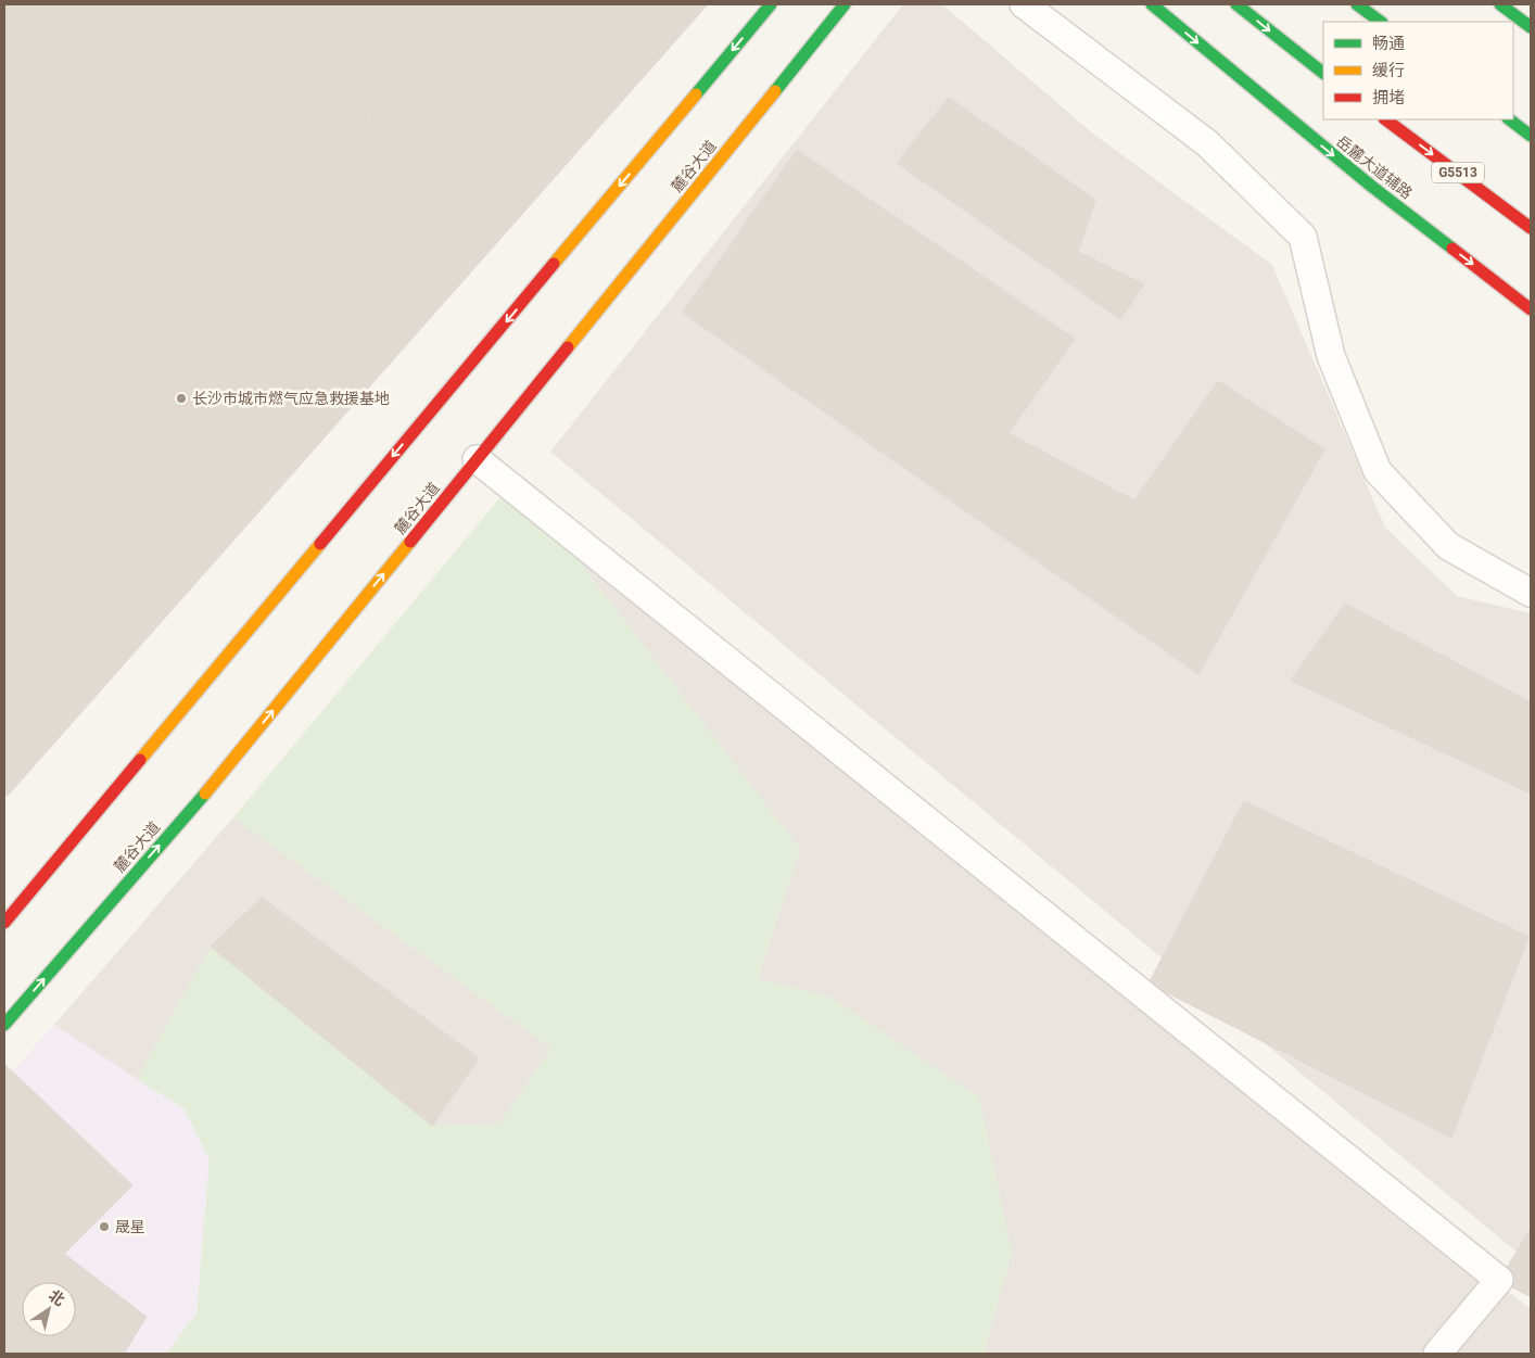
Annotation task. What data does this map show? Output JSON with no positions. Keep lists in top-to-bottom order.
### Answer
{
  "streets": {
    "main road": ["麓谷大道", "岳麓大道辅路", "G5513"]
  },
  "places": ["长沙市城市燃气应急救援基地", "晟星"],
  "legend": ["畅通", "缓行", "拥堵"],
  "north": "top right"
}
